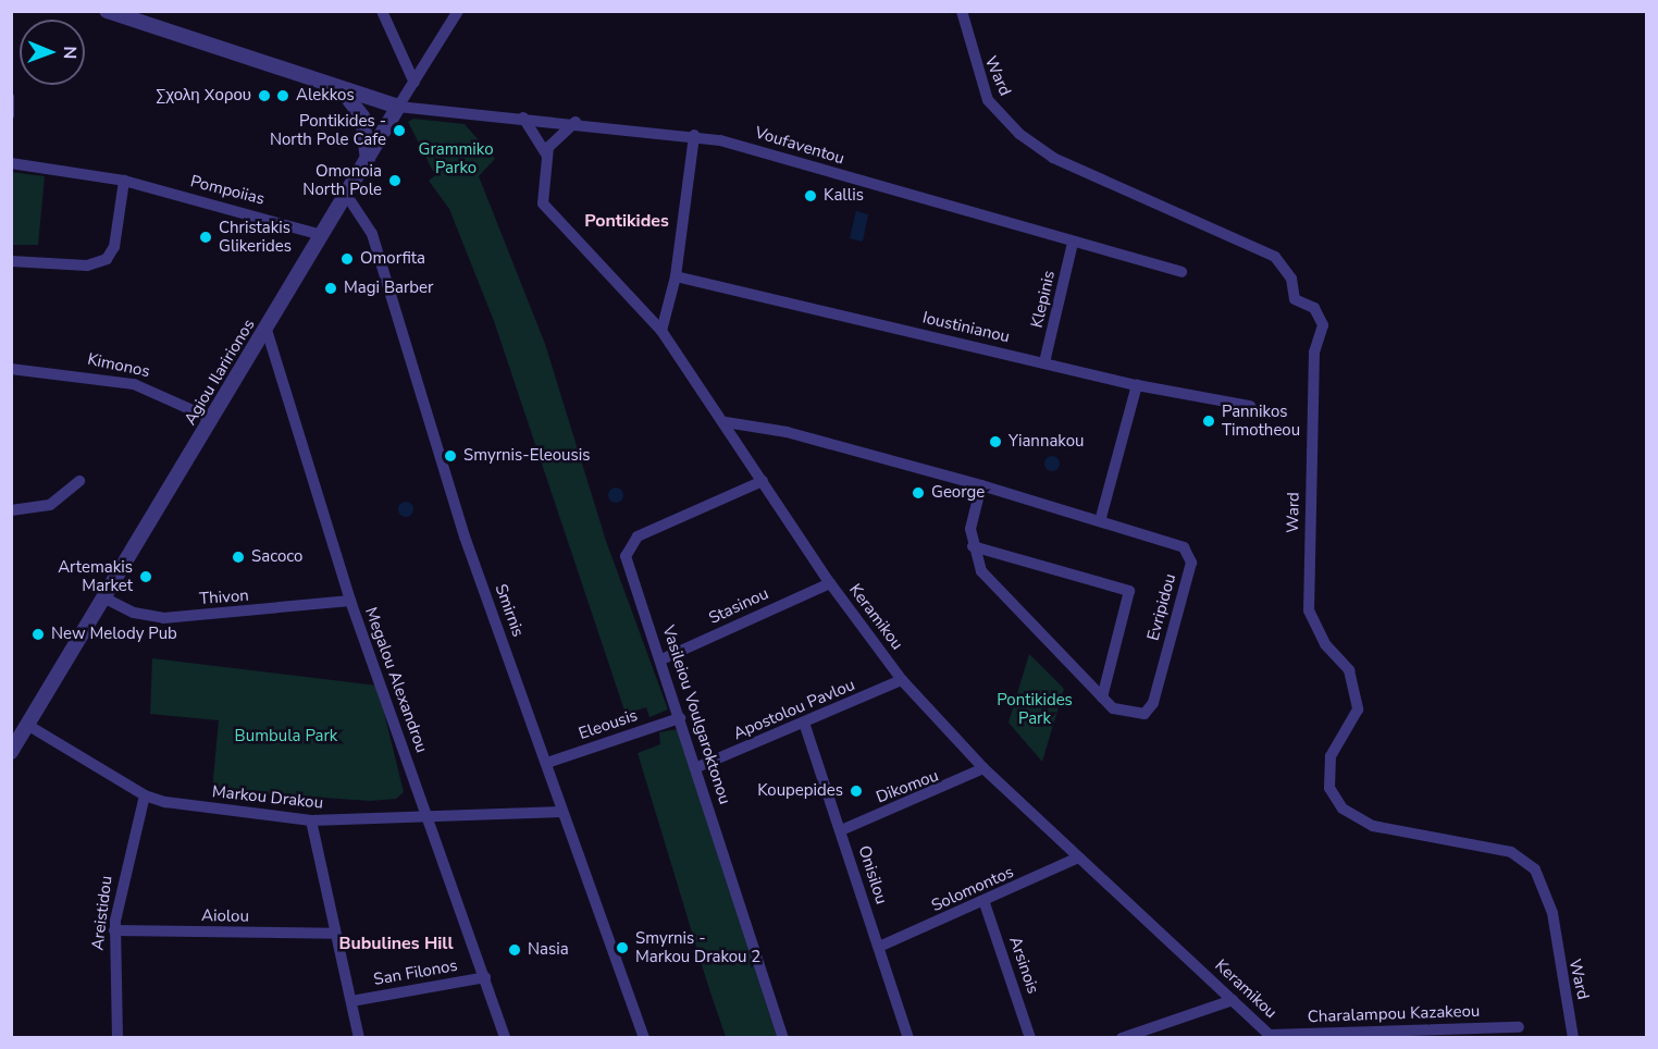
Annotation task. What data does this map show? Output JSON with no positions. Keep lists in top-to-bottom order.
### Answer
{
  "streets": {
    "street": [
      "Ward",
      "Voufaventou",
      "Pompoiias",
      "Klepinis",
      "Ioustinianou",
      "Kimonos",
      "Agiou Ilaririonos",
      "Thivon",
      "Stasinou",
      "Evripidou",
      "Smirnis",
      "Keramikou",
      "Megalou Alexandrou",
      "Apostolou Pavlou",
      "Vasileiou Voulgaroktonou",
      "Eleousis",
      "Dikomou",
      "Markou Drakou",
      "Onisilou",
      "Solomontos",
      "Areistidou",
      "Aiolou",
      "Arsinois",
      "San Filonos",
      "Charalampou Kazakeou"
    ]
  },
  "crossings": [
    ["Voufaventou", "Klepinis"],
    ["Voufaventou", "Agiou Ilaririonos"],
    ["Pompoiias", "Agiou Ilaririonos"],
    ["Klepinis", "Ioustinianou"],
    ["Kimonos", "Agiou Ilaririonos"],
    ["Agiou Ilaririonos", "Thivon"],
    ["Agiou Ilaririonos", "Smirnis"],
    ["Agiou Ilaririonos", "Megalou Alexandrou"],
    ["Agiou Ilaririonos", "Markou Drakou"],
    ["Thivon", "Megalou Alexandrou"],
    ["Stasinou", "Keramikou"],
    ["Stasinou", "Vasileiou Voulgaroktonou"],
    ["Evripidou", "Keramikou"],
    ["Smirnis", "Eleousis"],
    ["Smirnis", "Markou Drakou"],
    ["Keramikou", "Apostolou Pavlou"],
    ["Keramikou", "Vasileiou Voulgaroktonou"],
    ["Keramikou", "Dikomou"],
    ["Keramikou", "Solomontos"],
    ["Keramikou", "Charalampou Kazakeou"],
    ["Megalou Alexandrou", "Markou Drakou"],
    ["Megalou Alexandrou", "San Filonos"],
    ["Apostolou Pavlou", "Vasileiou Voulgaroktonou"],
    ["Apostolou Pavlou", "Onisilou"],
    ["Vasileiou Voulgaroktonou", "Eleousis"],
    ["Dikomou", "Onisilou"],
    ["Markou Drakou", "Areistidou"],
    ["Onisilou", "Solomontos"],
    ["Solomontos", "Arsinois"],
    ["Areistidou", "Aiolou"]
  ],
  "districts": ["Pontikides", "Bubulines Hill"],
  "parks": ["Grammiko Parko", "Pontikides Park", "Bumbula Park"],
  "places": [
    "Σχολη Χορου",
    "Alekkos",
    "Pontikides - North Pole Cafe",
    "Omonoia North Pole",
    "Kallis",
    "Christakis Glikerides",
    "Omorfita",
    "Magi Barber",
    "Pannikos Timotheou",
    "Yiannakou",
    "Smyrnis-Eleousis",
    "George",
    "Sacoco",
    "Artemakis Market",
    "New Melody Pub",
    "Koupepides",
    "Smyrnis - Markou Drakou 2",
    "Nasia"
  ],
  "north": "right"
}
